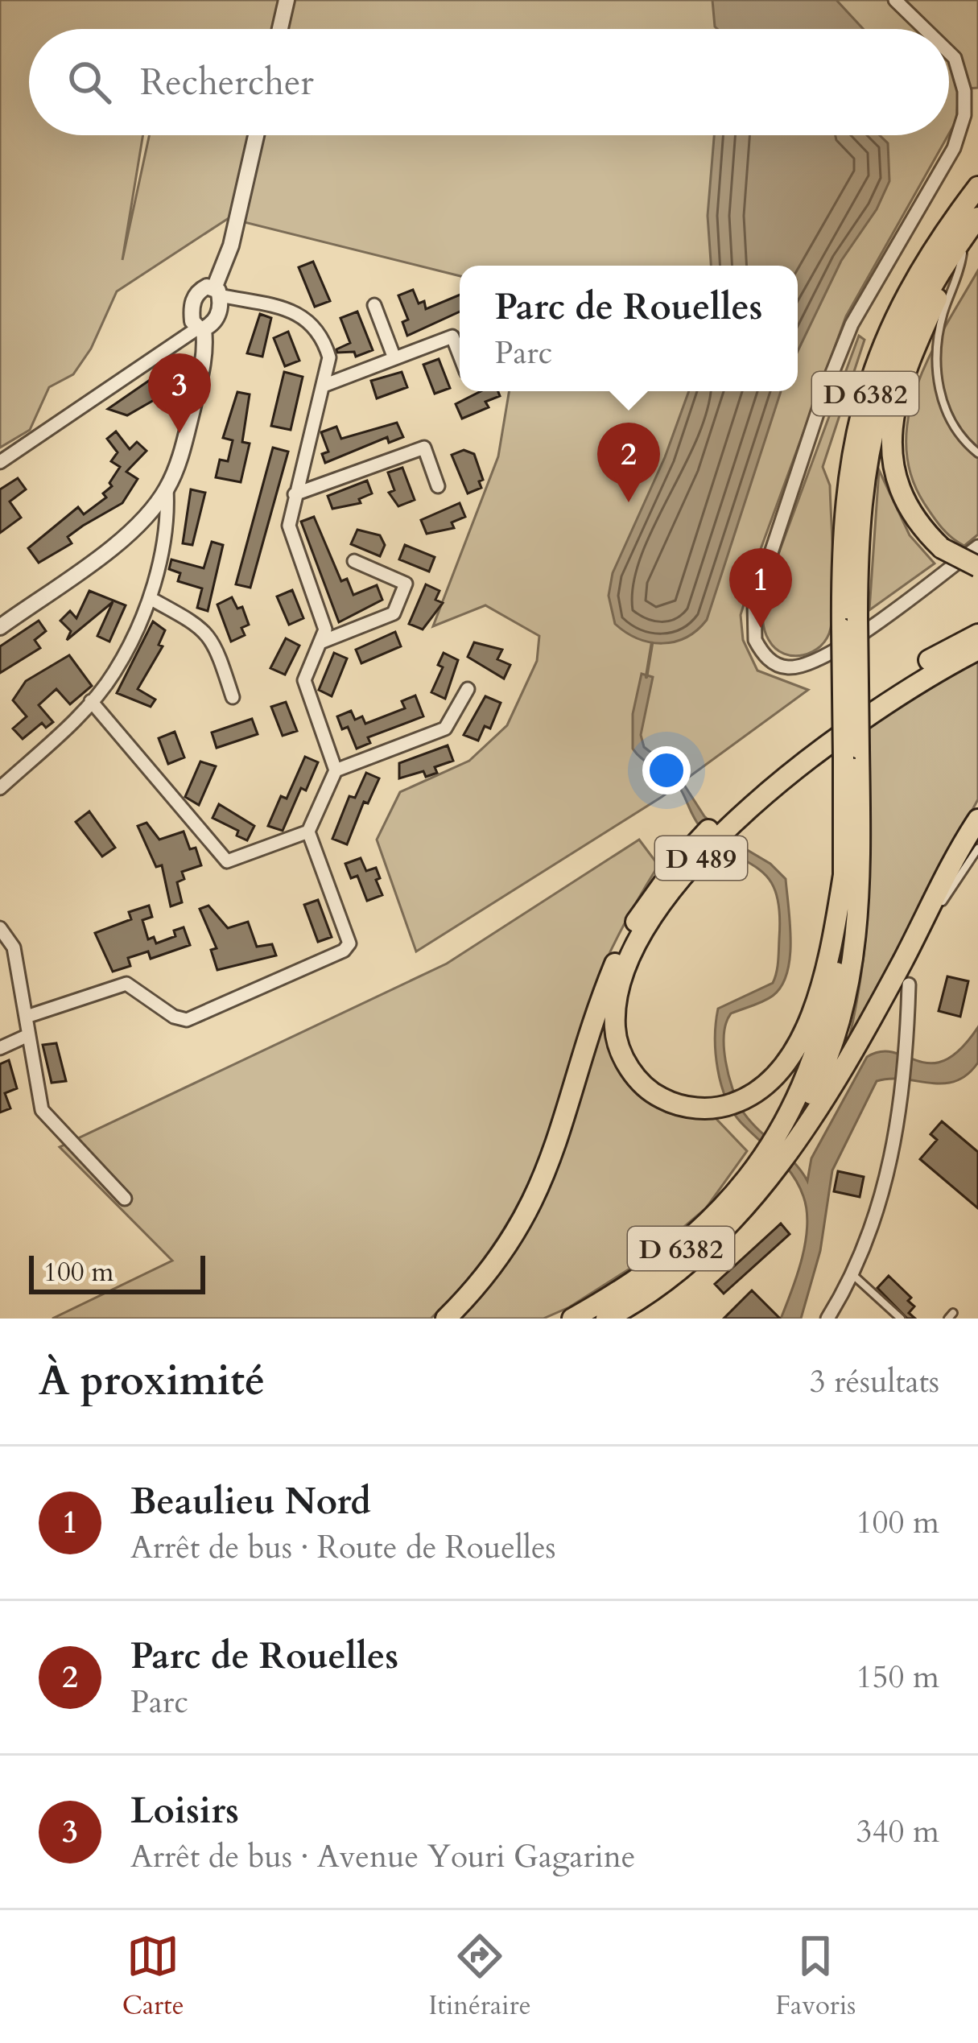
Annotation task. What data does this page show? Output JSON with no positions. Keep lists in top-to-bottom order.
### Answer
{
  "streets": {
    "highway": ["D 6382", "D 489"]
  },
  "crossings": [
    ["D 6382", "D 489"]
  ],
  "scale_bar": "100 m",
  "page": {
    "search": "Rechercher",
    "popup": ["Parc de Rouelles", "Parc"],
    "pins": ["3", "2", "1"],
    "scale": "100 m",
    "heading": ["À proximité", "3 résultats"],
    "list": [
      {
        "mark": "1",
        "name": "Beaulieu Nord",
        "note": "Arrêt de bus · Route de Rouelles",
        "value": "100 m"
      },
      {
        "mark": "2",
        "name": "Parc de Rouelles",
        "note": "Parc",
        "value": "150 m"
      },
      {
        "mark": "3",
        "name": "Loisirs",
        "note": "Arrêt de bus · Avenue Youri Gagarine",
        "value": "340 m"
      }
    ],
    "nav": ["Carte", "Itinéraire", "Favoris"]
  }
}
